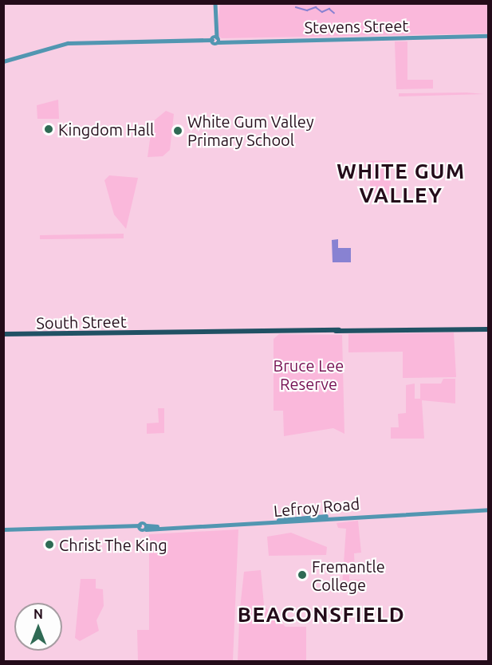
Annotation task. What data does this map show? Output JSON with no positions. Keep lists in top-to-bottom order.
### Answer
{
  "streets": {
    "main road": ["South Street"],
    "street": ["Stevens Street", "Lefroy Road"]
  },
  "districts": ["WHITE GUM VALLEY", "BEACONSFIELD"],
  "parks": ["Bruce Lee Reserve"],
  "places": [
    "Kingdom Hall",
    "White Gum Valley Primary School",
    "Christ The King",
    "Fremantle College"
  ],
  "north": "top"
}
